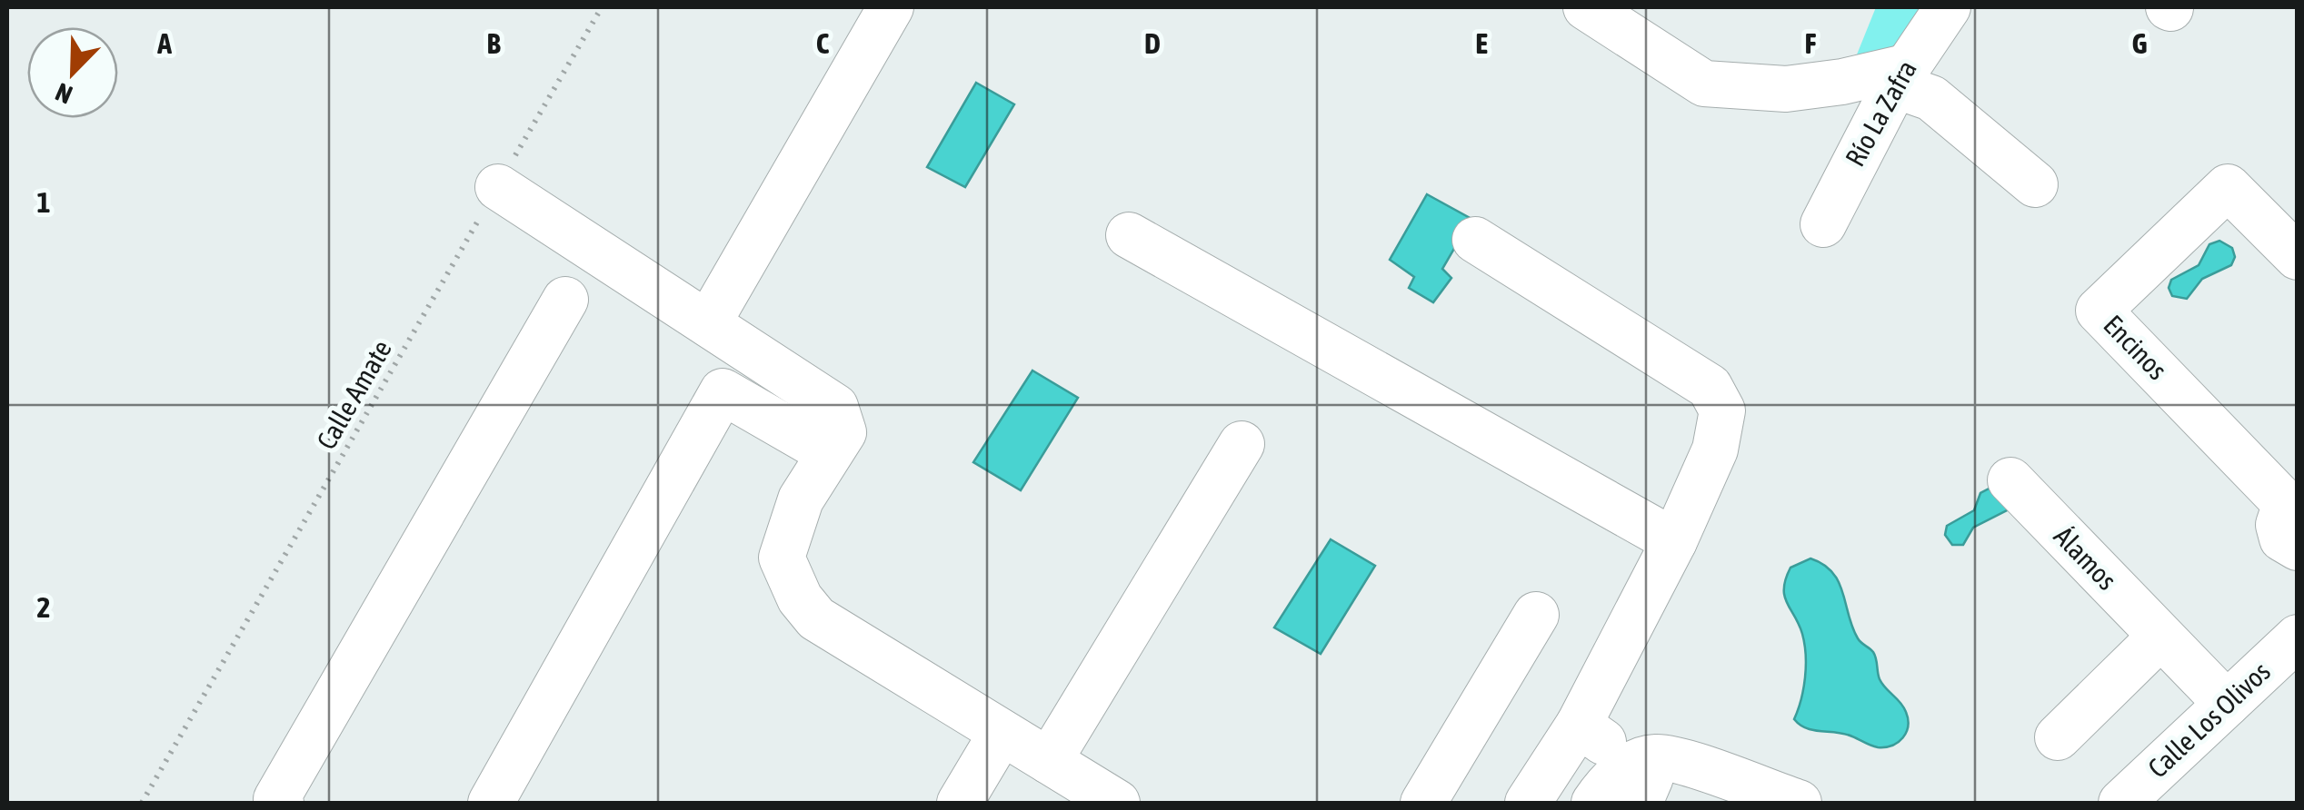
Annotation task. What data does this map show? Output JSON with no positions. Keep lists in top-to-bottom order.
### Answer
{
  "streets": {
    "street": [
      "Río La Zafra",
      "Encinos",
      "Álamos",
      "Calle Los Olivos"
    ],
    "path": ["Calle Amate"]
  },
  "crossings": [
    ["Álamos", "Calle Los Olivos"]
  ],
  "north": "bottom left",
  "grid": {
    "columns": [
      "A",
      "B",
      "C",
      "D",
      "E",
      "F",
      "G"
    ],
    "rows": ["1", "2"]
  }
}
